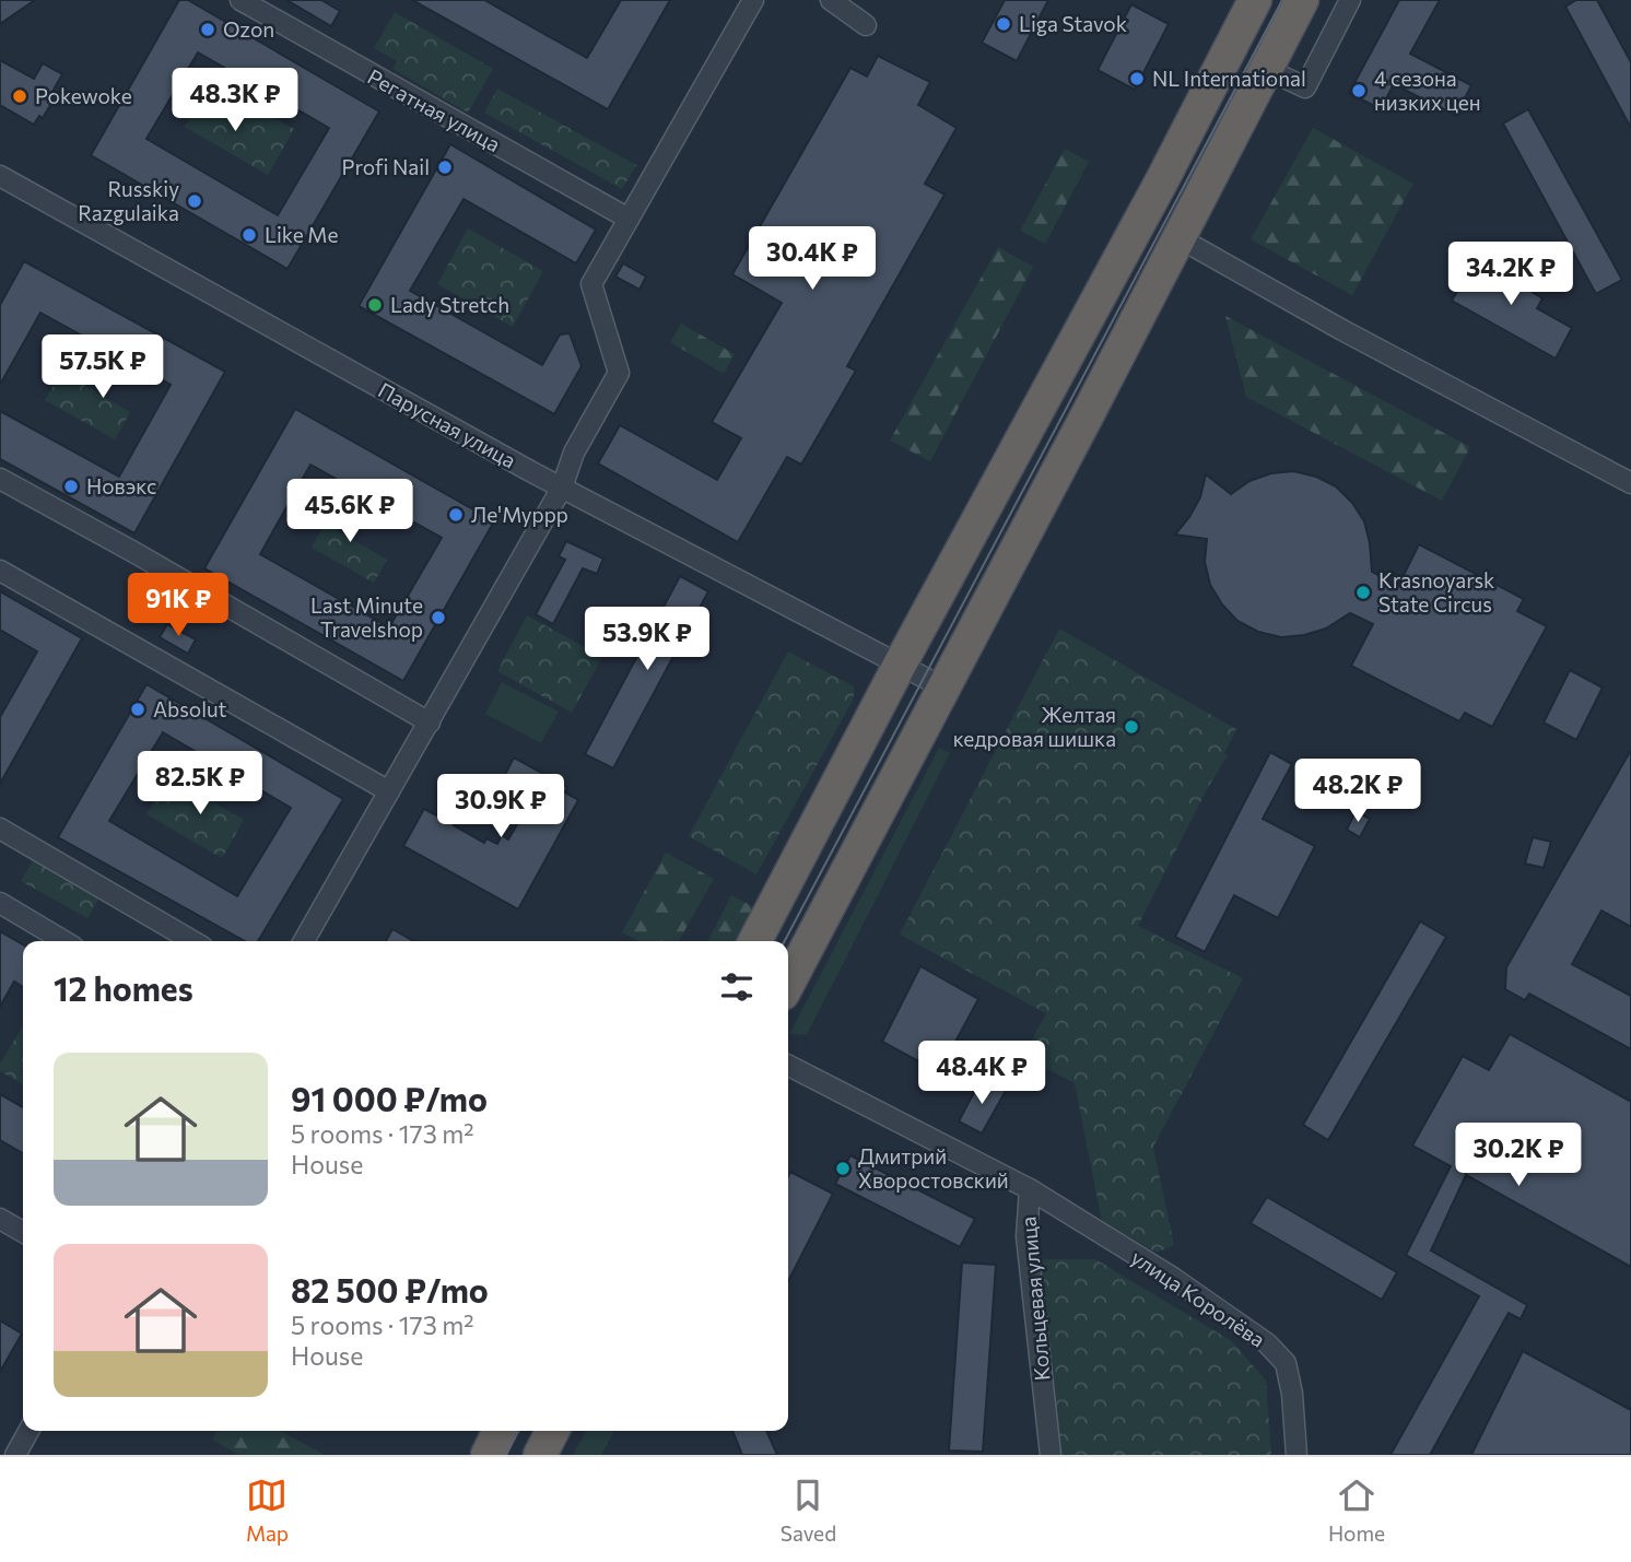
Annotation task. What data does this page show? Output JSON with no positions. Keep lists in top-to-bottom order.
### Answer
{
  "streets": {
    "street": [
      "Регатная улица",
      "Парусная улица",
      "Кольцевая улица",
      "улица Королёва"
    ]
  },
  "crossings": [
    ["Кольцевая улица", "улица Королёва"]
  ],
  "places": [
    "Liga Stavok",
    "Ozon",
    "NL International",
    "4 сезона низких цен",
    "Pokewoke",
    "Profi Nail",
    "Russkiy Razgulaika",
    "Like Me",
    "Lady Stretch",
    "Новэкс",
    "Ле'Муррр",
    "Krasnoyarsk State Circus",
    "Last Minute Travelshop",
    "Absolut",
    "Желтая кедровая шишка",
    "Дмитрий Хворостовский"
  ],
  "page": {
    "price": [
      "48.3K ₽",
      "30.4K ₽",
      "34.2K ₽",
      "57.5K ₽",
      "45.6K ₽",
      "91K ₽",
      "53.9K ₽",
      "82.5K ₽",
      "48.2K ₽",
      "30.9K ₽",
      "48.4K ₽",
      "30.2K ₽"
    ],
    "heading": "12 homes",
    "list": [
      {
        "name": "91 000 ₽/mo",
        "note": "5 rooms · 173 m² · House"
      },
      {
        "name": "82 500 ₽/mo",
        "note": "5 rooms · 173 m² · House"
      }
    ],
    "tabs": ["Map", "Saved", "Home"]
  }
}
